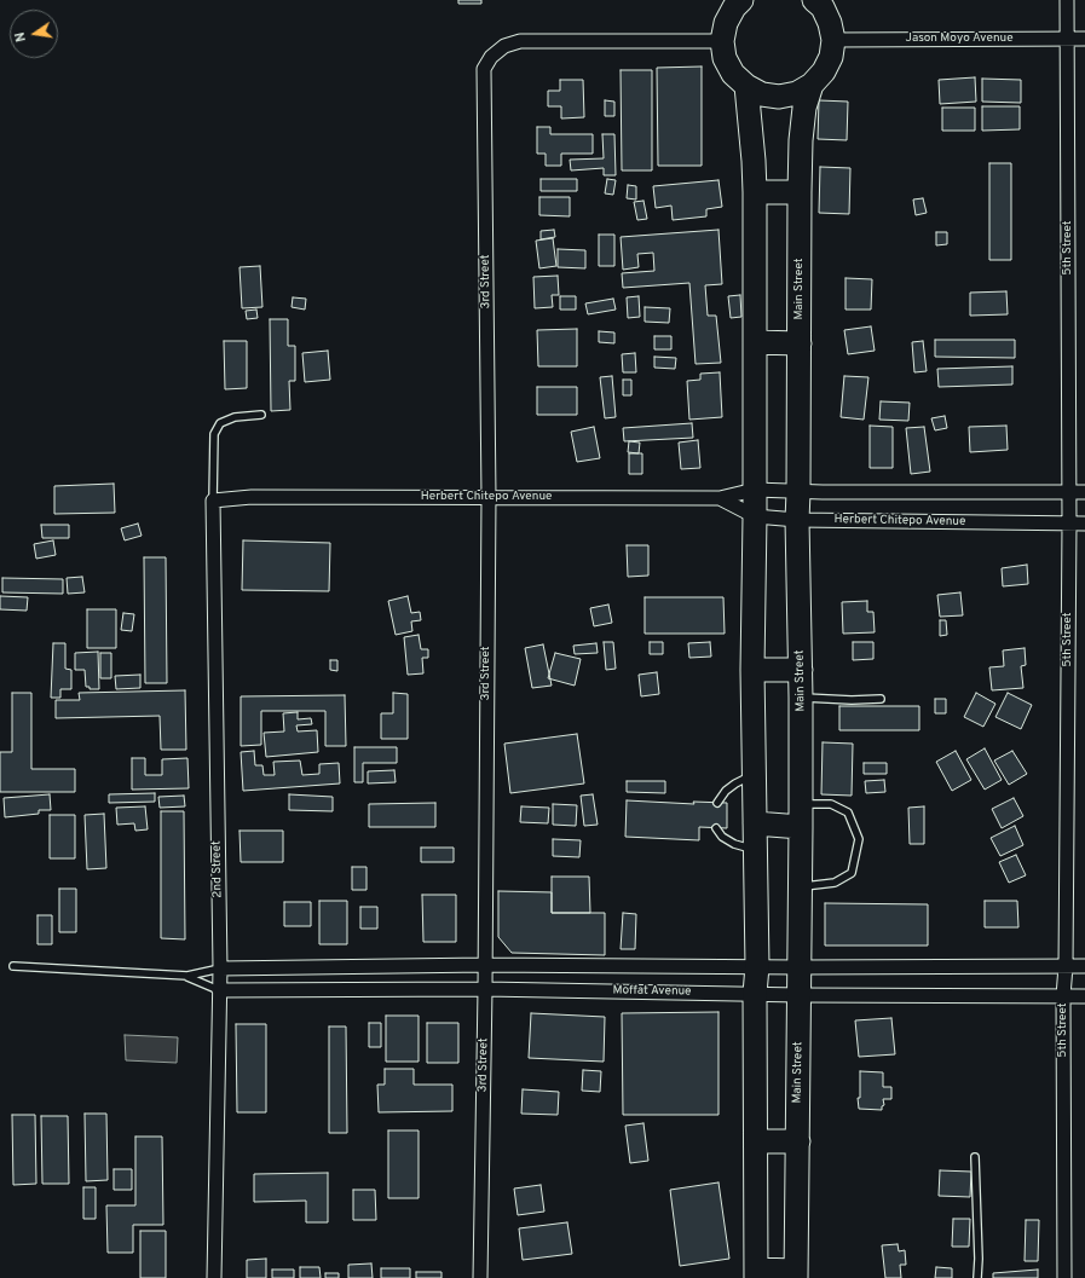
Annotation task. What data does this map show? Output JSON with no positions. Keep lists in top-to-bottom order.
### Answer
{
  "streets": {
    "highway": ["Main Street"],
    "street": [
      "Jason Moyo Avenue",
      "5th Street",
      "3rd Street",
      "Herbert Chitepo Avenue",
      "2nd Street",
      "Moffat Avenue"
    ]
  },
  "crossings": [
    ["Jason Moyo Avenue", "5th Street"],
    ["Jason Moyo Avenue", "Main Street"],
    ["5th Street", "Herbert Chitepo Avenue"],
    ["5th Street", "Moffat Avenue"],
    ["3rd Street", "Herbert Chitepo Avenue"],
    ["3rd Street", "Moffat Avenue"],
    ["Main Street", "Herbert Chitepo Avenue"],
    ["Main Street", "Moffat Avenue"],
    ["Herbert Chitepo Avenue", "2nd Street"],
    ["2nd Street", "Moffat Avenue"]
  ],
  "north": "left"
}
